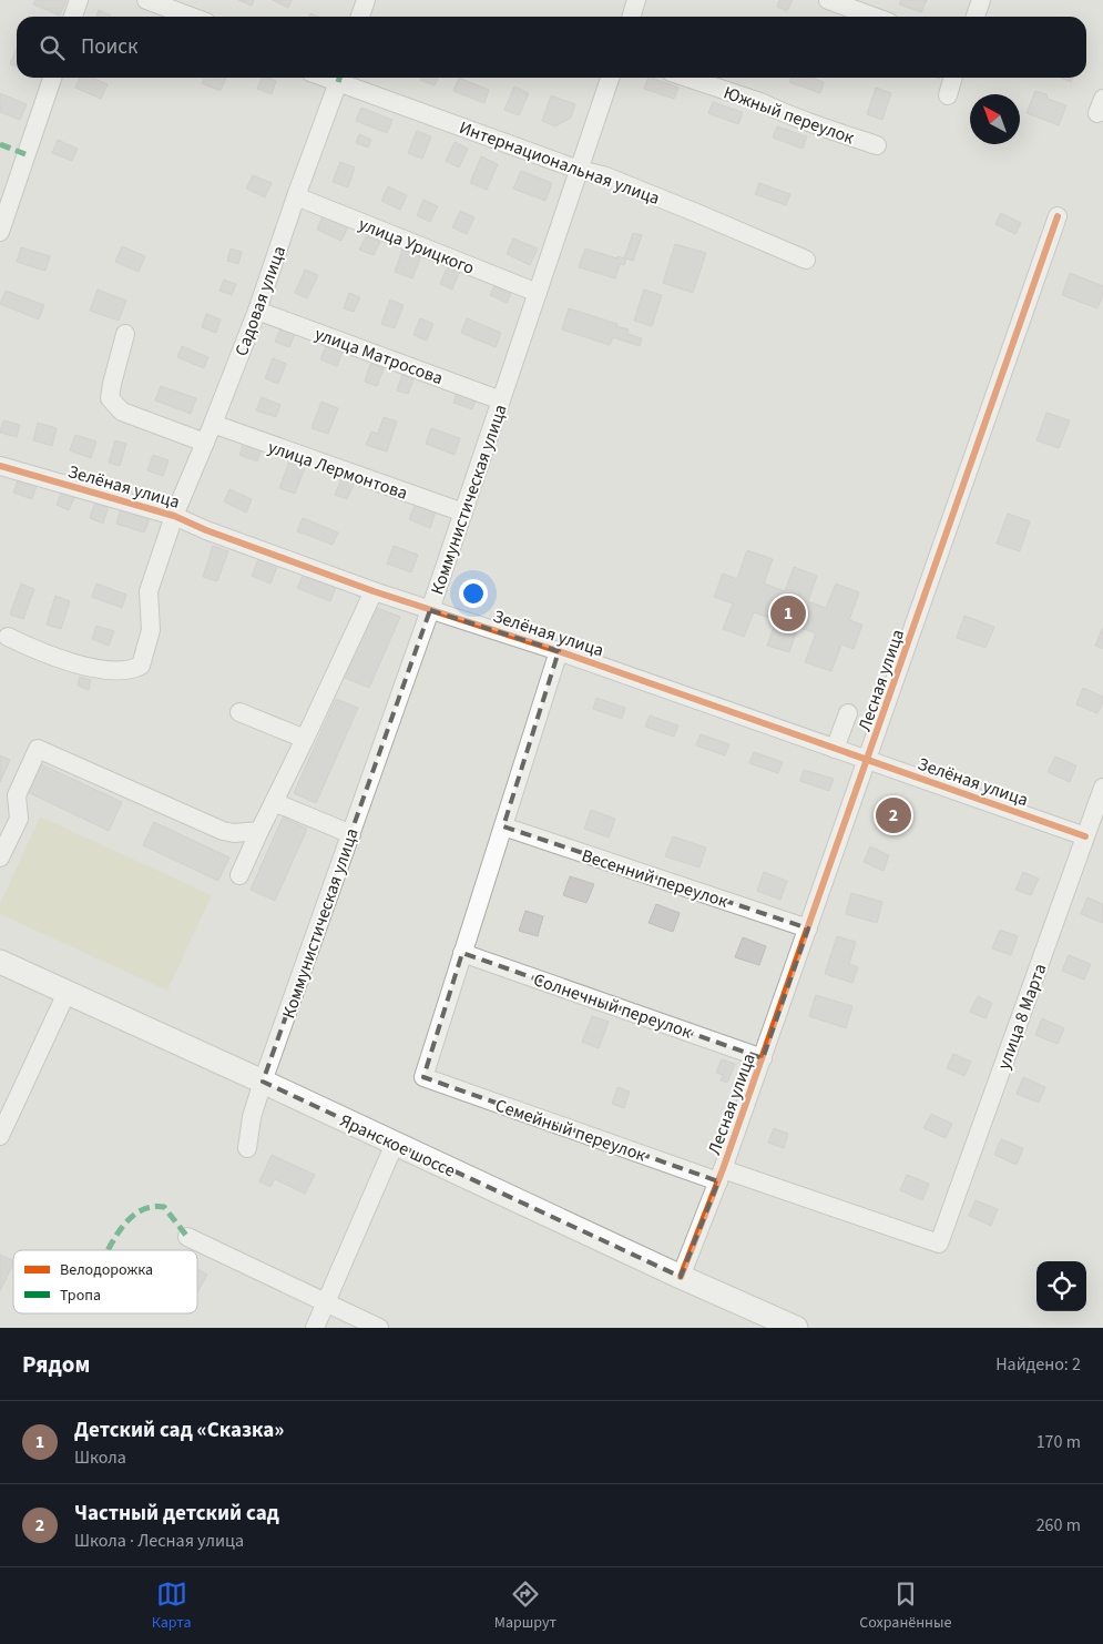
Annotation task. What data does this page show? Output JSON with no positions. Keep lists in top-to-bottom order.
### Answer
{
  "streets": {
    "main road": ["Яранское шоссе"],
    "street": [
      "Южный переулок",
      "Интернациональная улица",
      "улица Урицкого",
      "Садовая улица",
      "улица Матросова",
      "улица Лермонтова",
      "Зелёная улица",
      "Коммунистическая улица",
      "Лесная улица",
      "Весенний переулок",
      "Солнечный переулок",
      "улица 8 Марта",
      "Семейный переулок"
    ]
  },
  "crossings": [
    ["Интернациональная улица", "Садовая улица"],
    ["Интернациональная улица", "Коммунистическая улица"],
    ["улица Урицкого", "Садовая улица"],
    ["улица Урицкого", "Коммунистическая улица"],
    ["Садовая улица", "улица Матросова"],
    ["Садовая улица", "улица Лермонтова"],
    ["Садовая улица", "Зелёная улица"],
    ["улица Матросова", "Коммунистическая улица"],
    ["улица Лермонтова", "Коммунистическая улица"],
    ["Зелёная улица", "Коммунистическая улица"],
    ["Зелёная улица", "Лесная улица"],
    ["Зелёная улица", "улица 8 Марта"],
    ["Коммунистическая улица", "Яранское шоссе"],
    ["Лесная улица", "Весенний переулок"],
    ["Лесная улица", "Солнечный переулок"],
    ["Лесная улица", "Семейный переулок"],
    ["Лесная улица", "Яранское шоссе"],
    ["Солнечный переулок", "Семейный переулок"],
    ["улица 8 Марта", "Семейный переулок"]
  ],
  "legend": ["Велодорожка", "Тропа"],
  "north": "top left",
  "page": {
    "search": "Поиск",
    "pins": ["1", "2"],
    "heading": ["Рядом", "Найдено: 2"],
    "list": [
      {
        "mark": "1",
        "name": "Детский сад «Сказка»",
        "note": "Школа",
        "value": "170 m"
      },
      {
        "mark": "2",
        "name": "Частный детский сад",
        "note": "Школа · Лесная улица",
        "value": "260 m"
      }
    ],
    "nav": ["Карта", "Маршрут", "Сохранённые"]
  }
}
